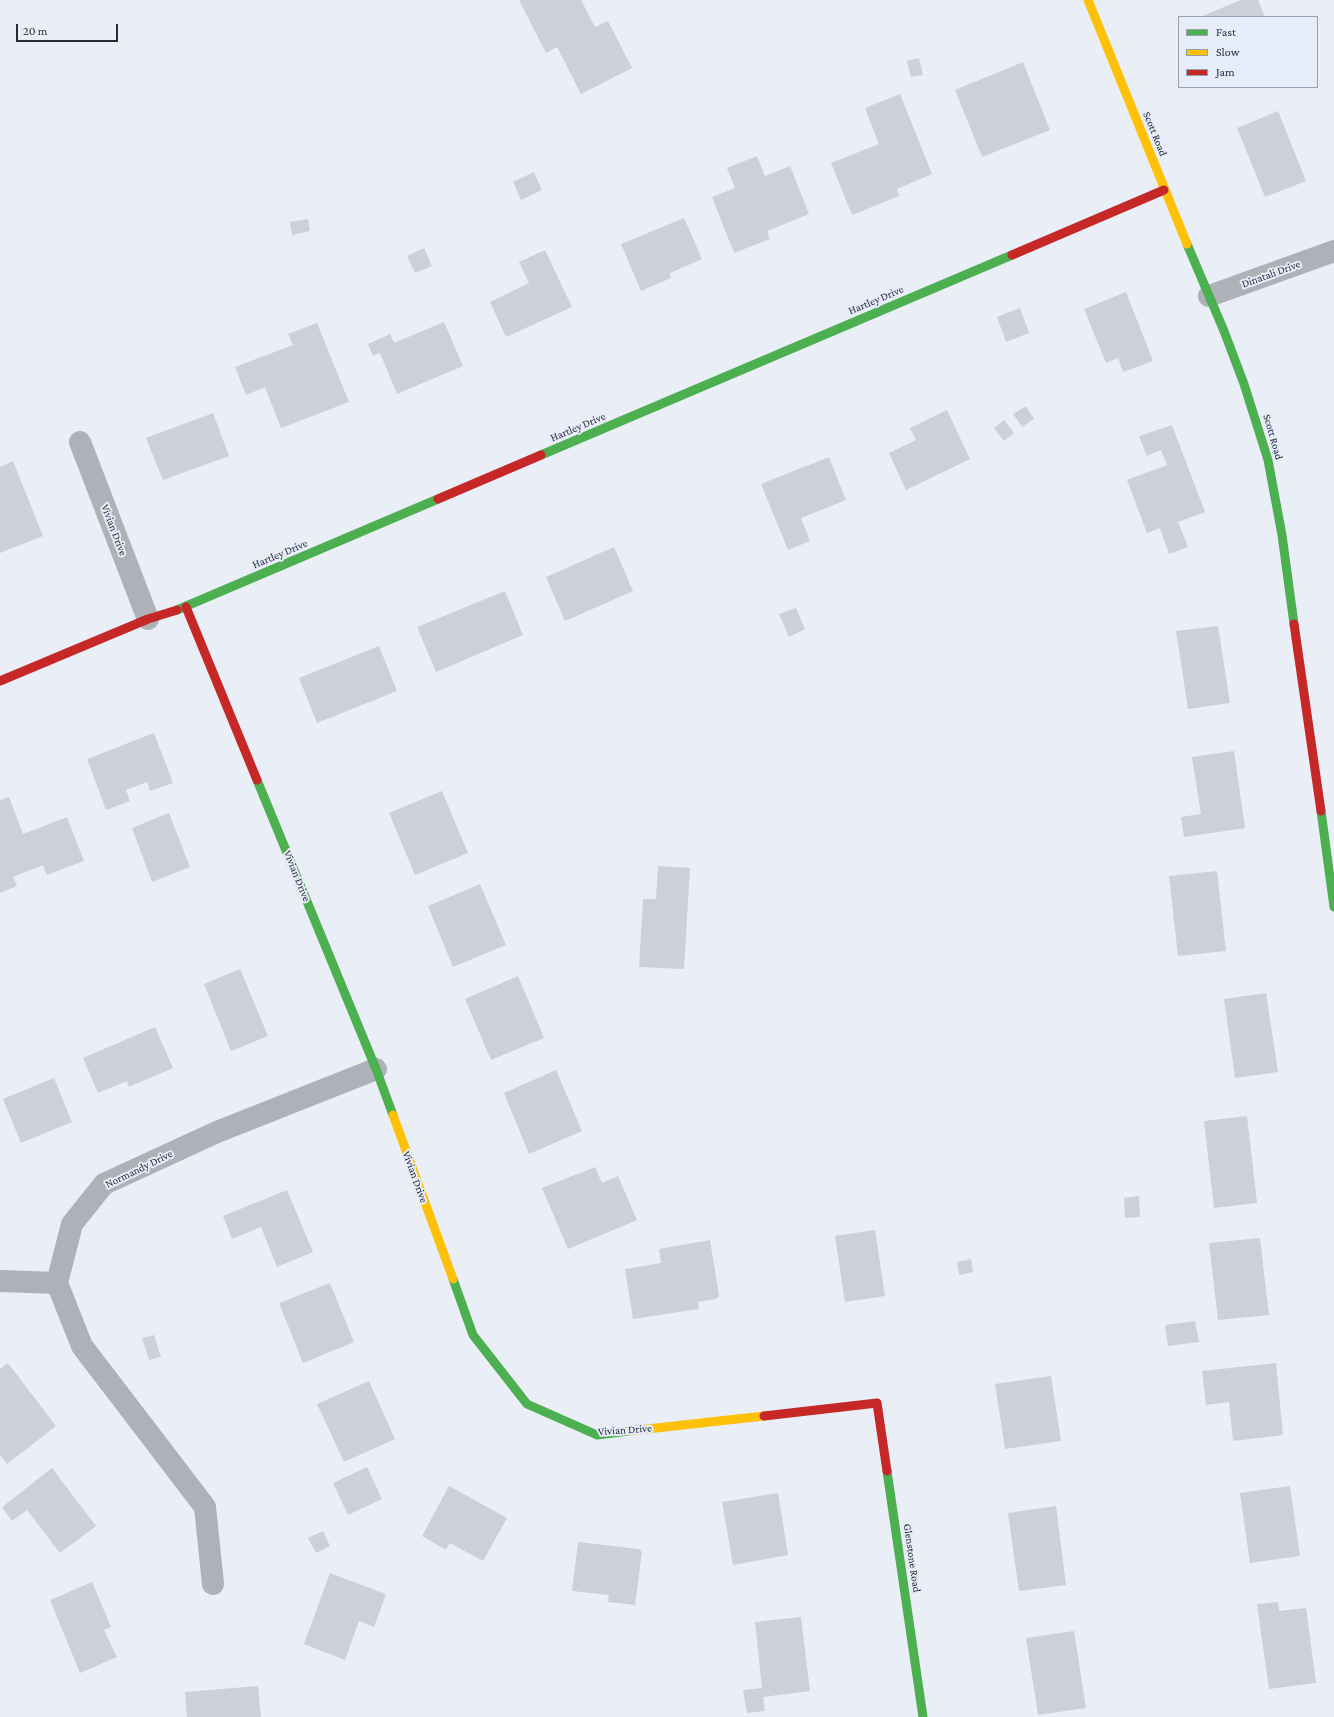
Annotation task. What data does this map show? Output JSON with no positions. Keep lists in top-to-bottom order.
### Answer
{
  "streets": {
    "street": [
      "Scott Road",
      "Dinatali Drive",
      "Hartley Drive",
      "Vivian Drive",
      "Normandy Drive",
      "Glenstone Road"
    ]
  },
  "crossings": [
    ["Scott Road", "Dinatali Drive"],
    ["Scott Road", "Hartley Drive"],
    ["Hartley Drive", "Vivian Drive"],
    ["Vivian Drive", "Normandy Drive"],
    ["Vivian Drive", "Glenstone Road"]
  ],
  "legend": ["Fast", "Slow", "Jam"],
  "scale_bar": "20 m"
}
